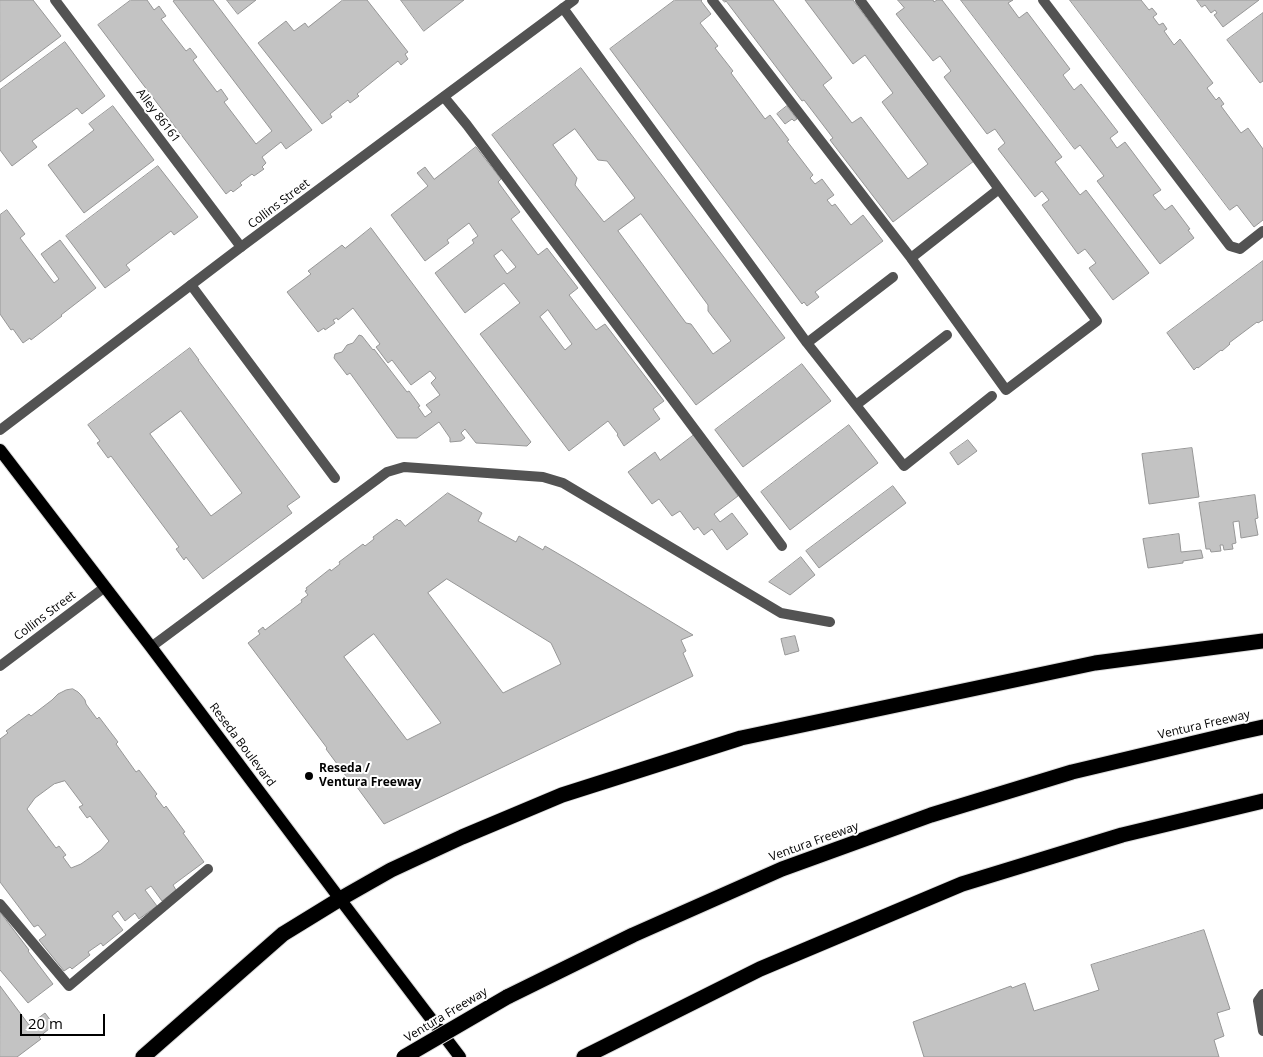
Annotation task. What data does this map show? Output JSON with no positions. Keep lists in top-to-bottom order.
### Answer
{
  "streets": {
    "highway": ["Ventura Freeway"],
    "main road": ["Reseda Boulevard"],
    "street": ["Alley 86161", "Collins Street"]
  },
  "crossings": [
    ["Alley 86161", "Collins Street"],
    ["Collins Street", "Reseda Boulevard"]
  ],
  "places": ["Reseda / Ventura Freeway"],
  "scale_bar": "20 m"
}
